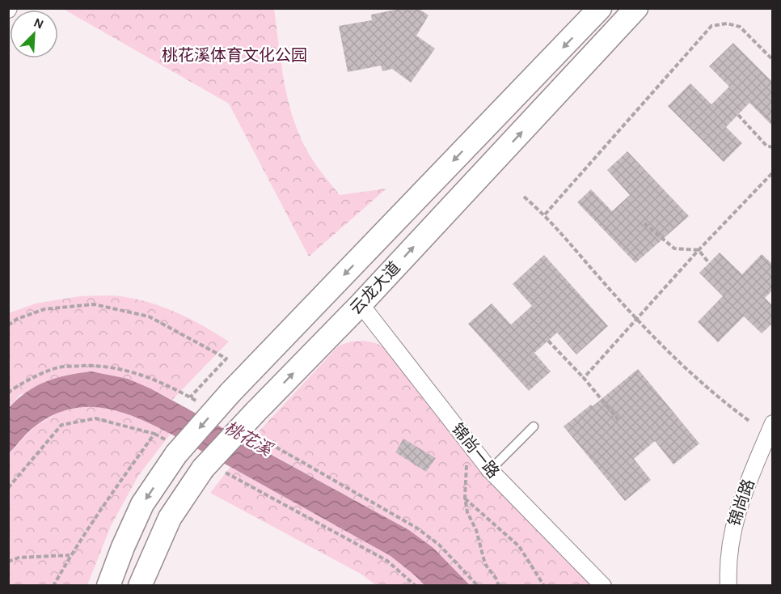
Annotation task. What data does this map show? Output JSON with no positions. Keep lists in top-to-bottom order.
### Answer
{
  "streets": {
    "main road": ["云龙大道"],
    "street": ["锦尚一路", "锦尚路"]
  },
  "crossings": [
    ["云龙大道", "锦尚一路"]
  ],
  "water": ["桃花溪"],
  "parks": ["桃花溪体育文化公园"],
  "north": "top right"
}
